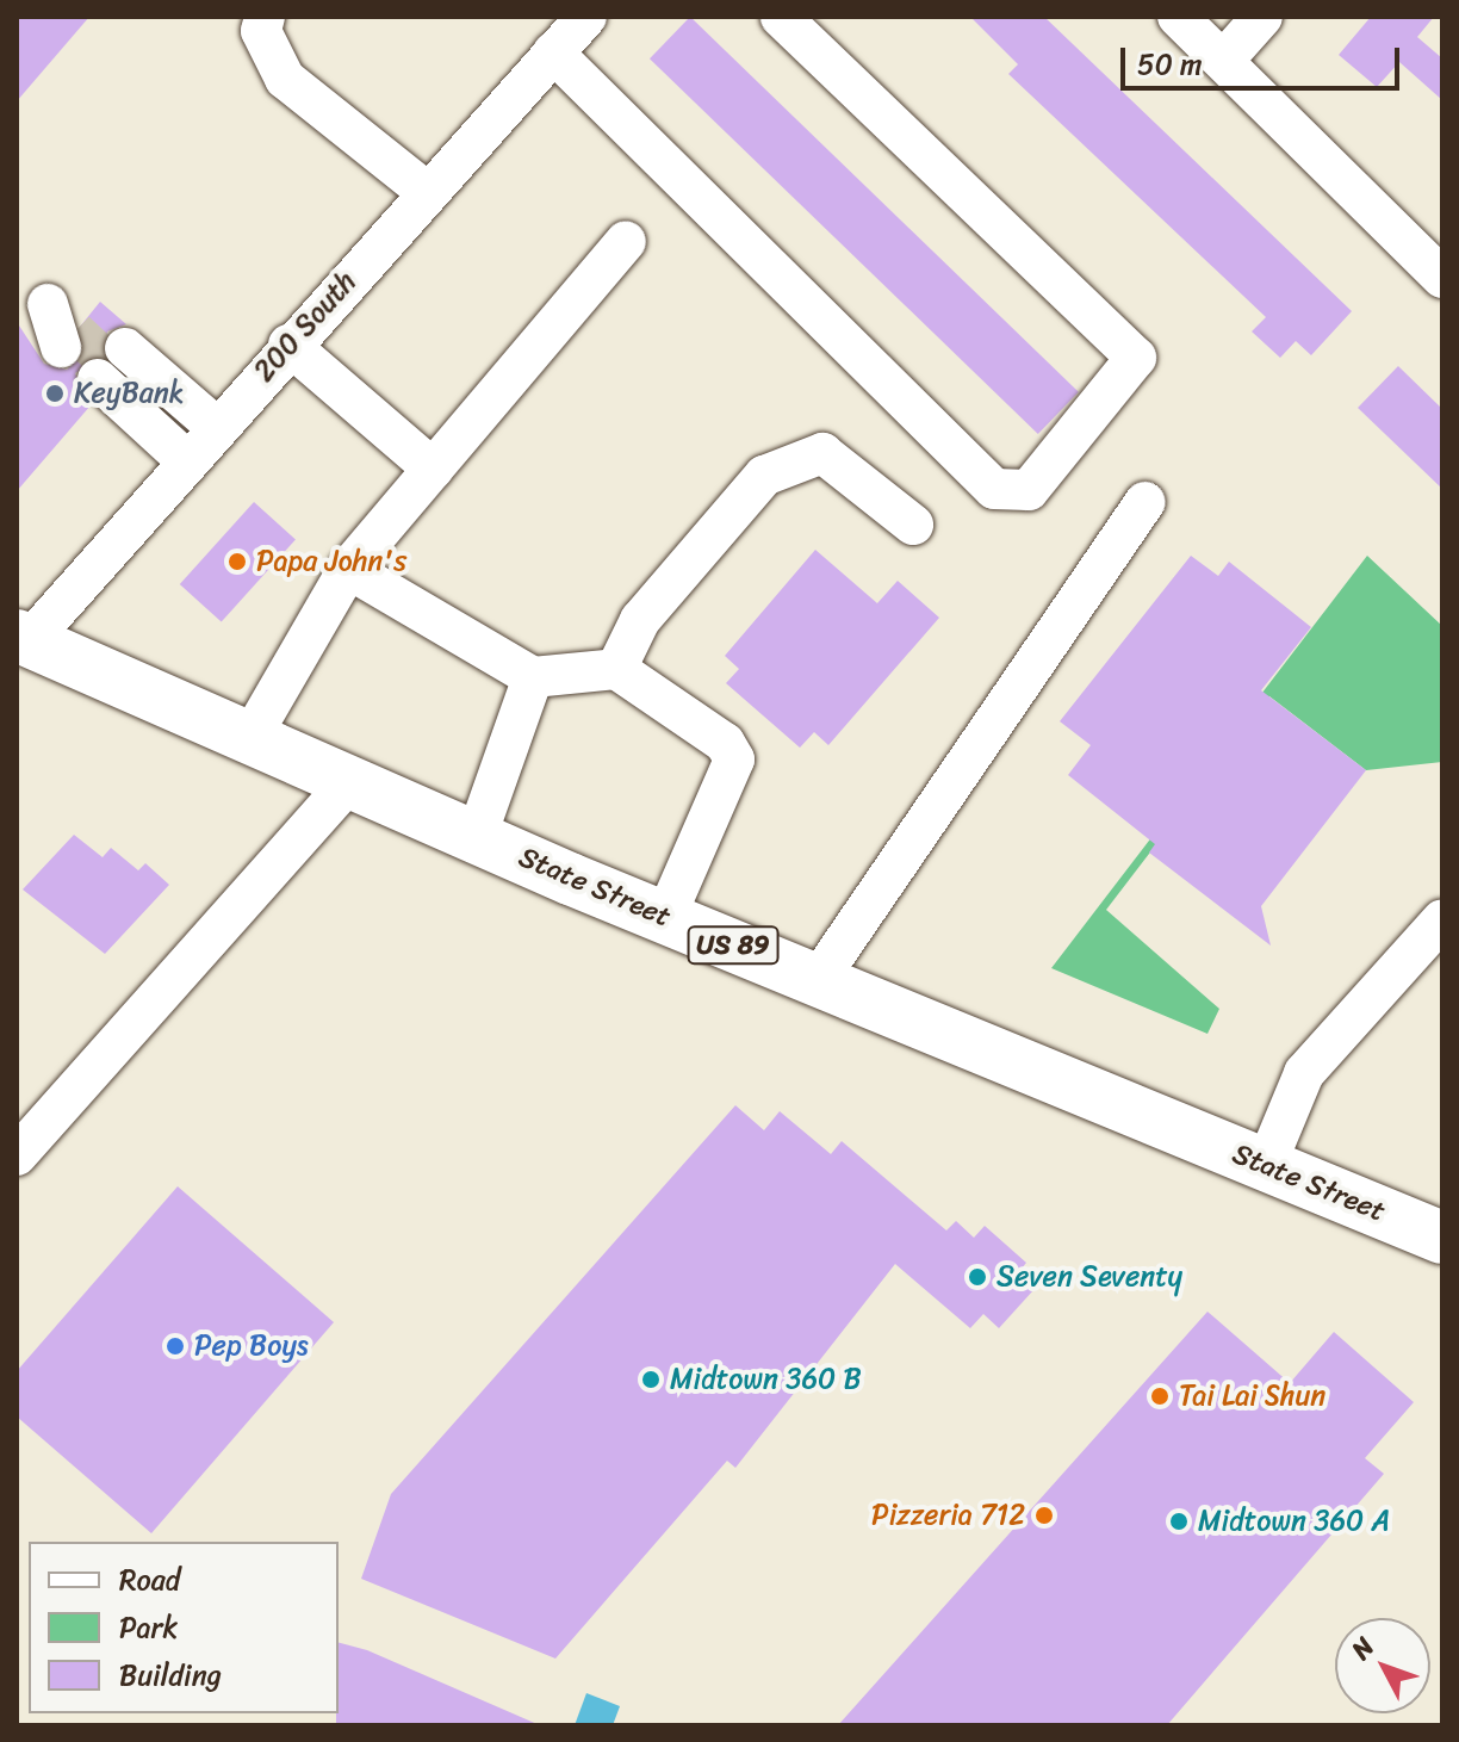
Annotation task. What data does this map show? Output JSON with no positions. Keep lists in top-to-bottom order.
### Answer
{
  "streets": {
    "main road": ["State Street", "US 89"],
    "street": ["200 South"]
  },
  "crossings": [
    ["200 South", "State Street"]
  ],
  "places": [
    "KeyBank",
    "Papa John's",
    "Seven Seventy",
    "Pep Boys",
    "Midtown 360 B",
    "Tai Lai Shun",
    "Pizzeria 712",
    "Midtown 360 A"
  ],
  "legend": ["Road", "Park", "Building"],
  "scale_bar": "50 m",
  "north": "top left"
}
